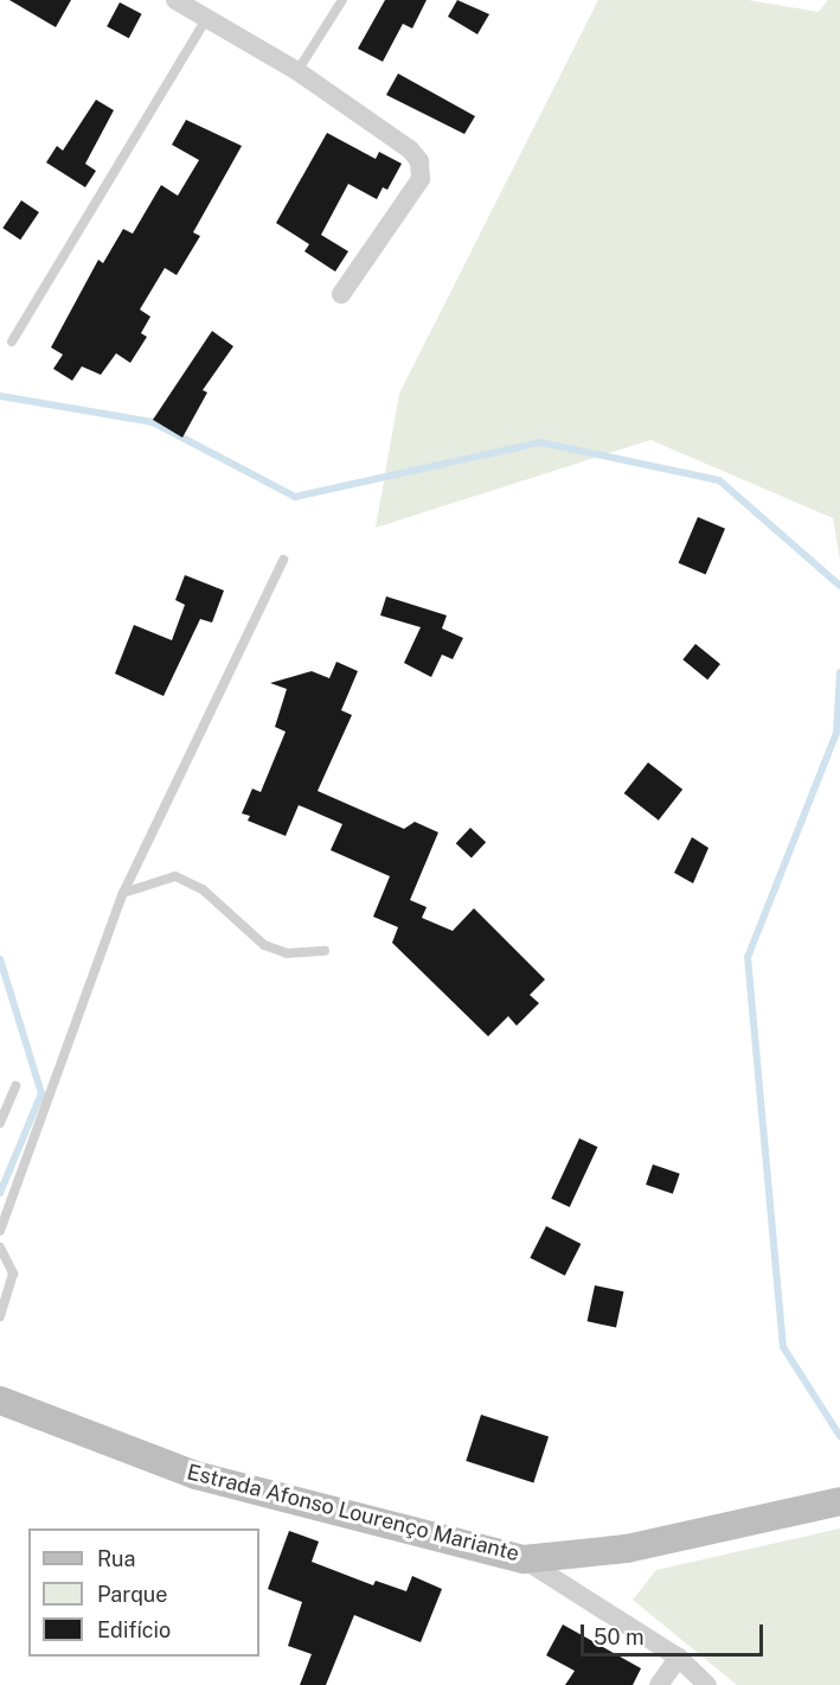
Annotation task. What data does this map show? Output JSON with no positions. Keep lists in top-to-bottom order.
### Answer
{
  "streets": {
    "main road": ["Estrada Afonso Lourenço Mariante"]
  },
  "legend": ["Rua", "Parque", "Edifício"],
  "scale_bar": "50 m"
}
